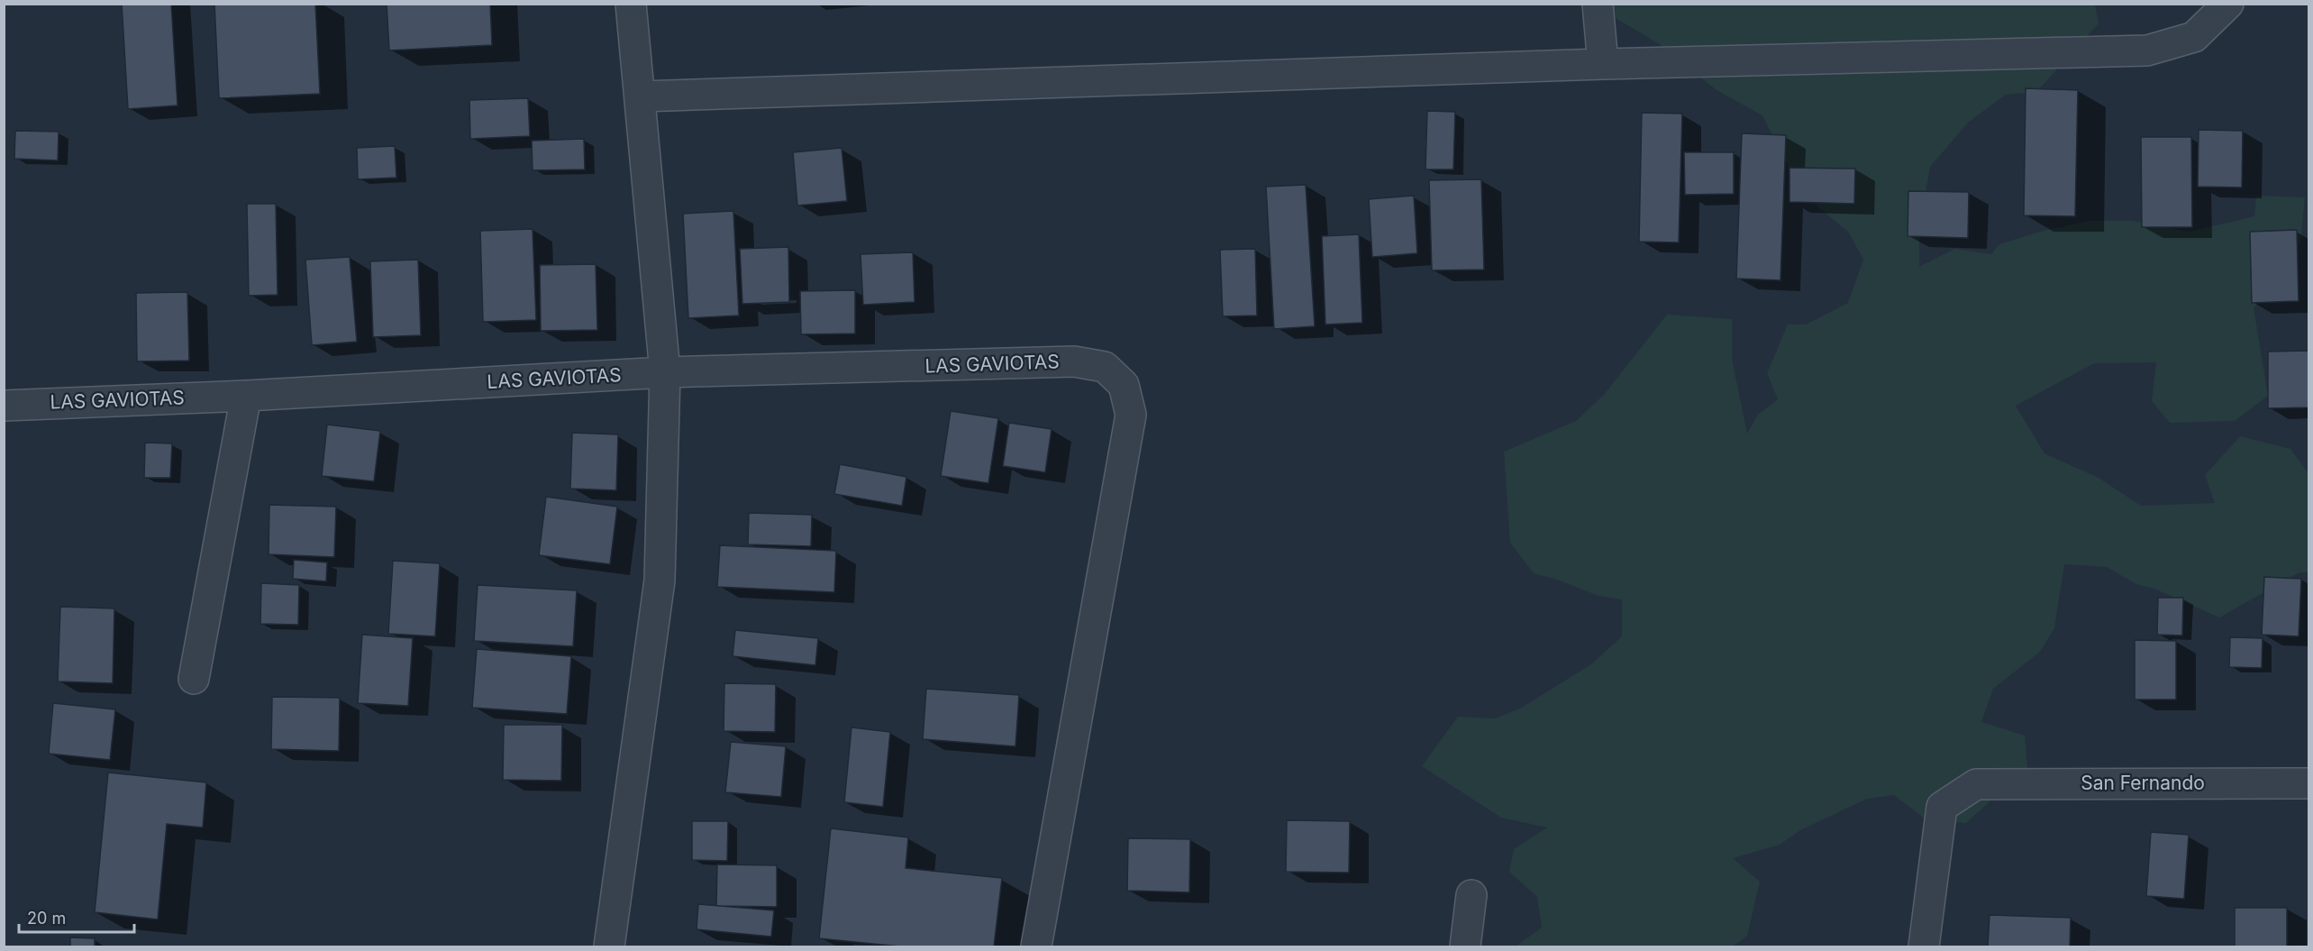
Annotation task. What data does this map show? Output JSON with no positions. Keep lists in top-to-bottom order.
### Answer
{
  "streets": {
    "street": ["LAS GAVIOTAS", "San Fernando"]
  },
  "scale_bar": "20 m"
}
